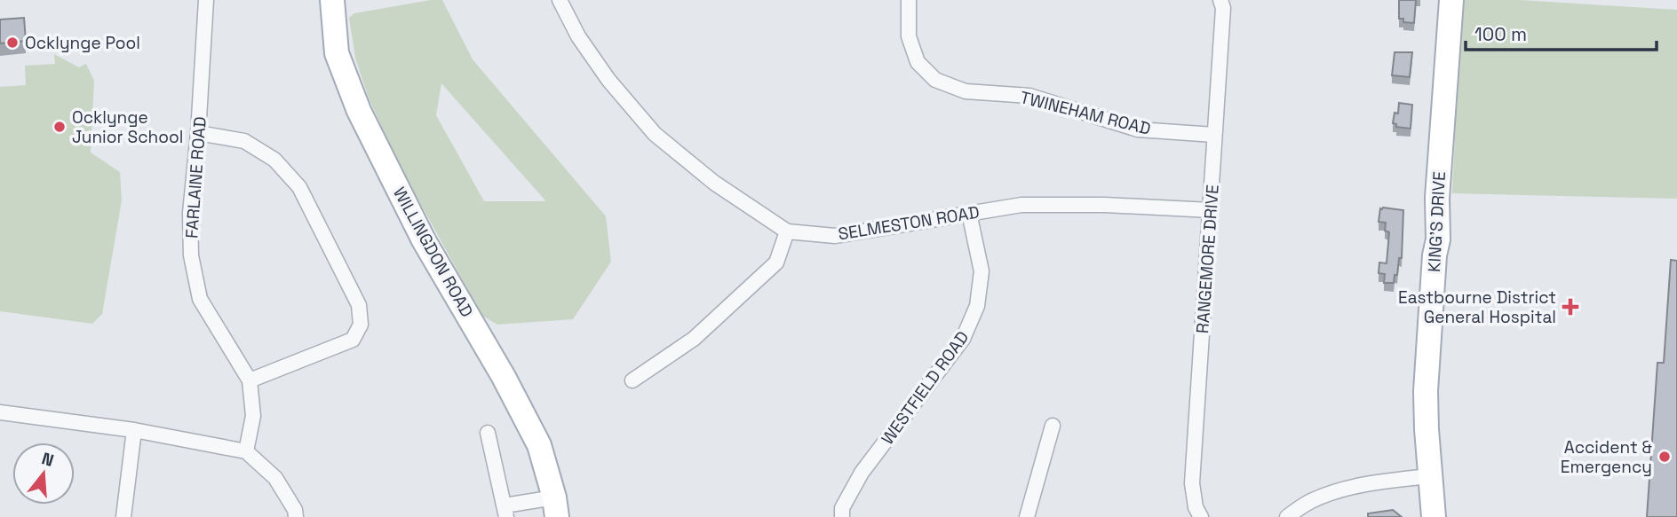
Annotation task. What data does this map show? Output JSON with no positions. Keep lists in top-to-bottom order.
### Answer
{
  "streets": {
    "main road": ["KING'S DRIVE", "WILLINGDON ROAD"],
    "street": [
      "TWINEHAM ROAD",
      "FARLAINE ROAD",
      "SELMESTON ROAD",
      "RANGEMORE DRIVE",
      "WESTFIELD ROAD"
    ]
  },
  "crossings": [
    ["TWINEHAM ROAD", "RANGEMORE DRIVE"],
    ["SELMESTON ROAD", "RANGEMORE DRIVE"],
    ["SELMESTON ROAD", "WESTFIELD ROAD"]
  ],
  "places": {
    "other": ["Ocklynge Pool", "Ocklynge Junior School", "Accident & Emergency"],
    "health": ["Eastbourne District General Hospital"]
  },
  "scale_bar": "100 m",
  "north": "top"
}
